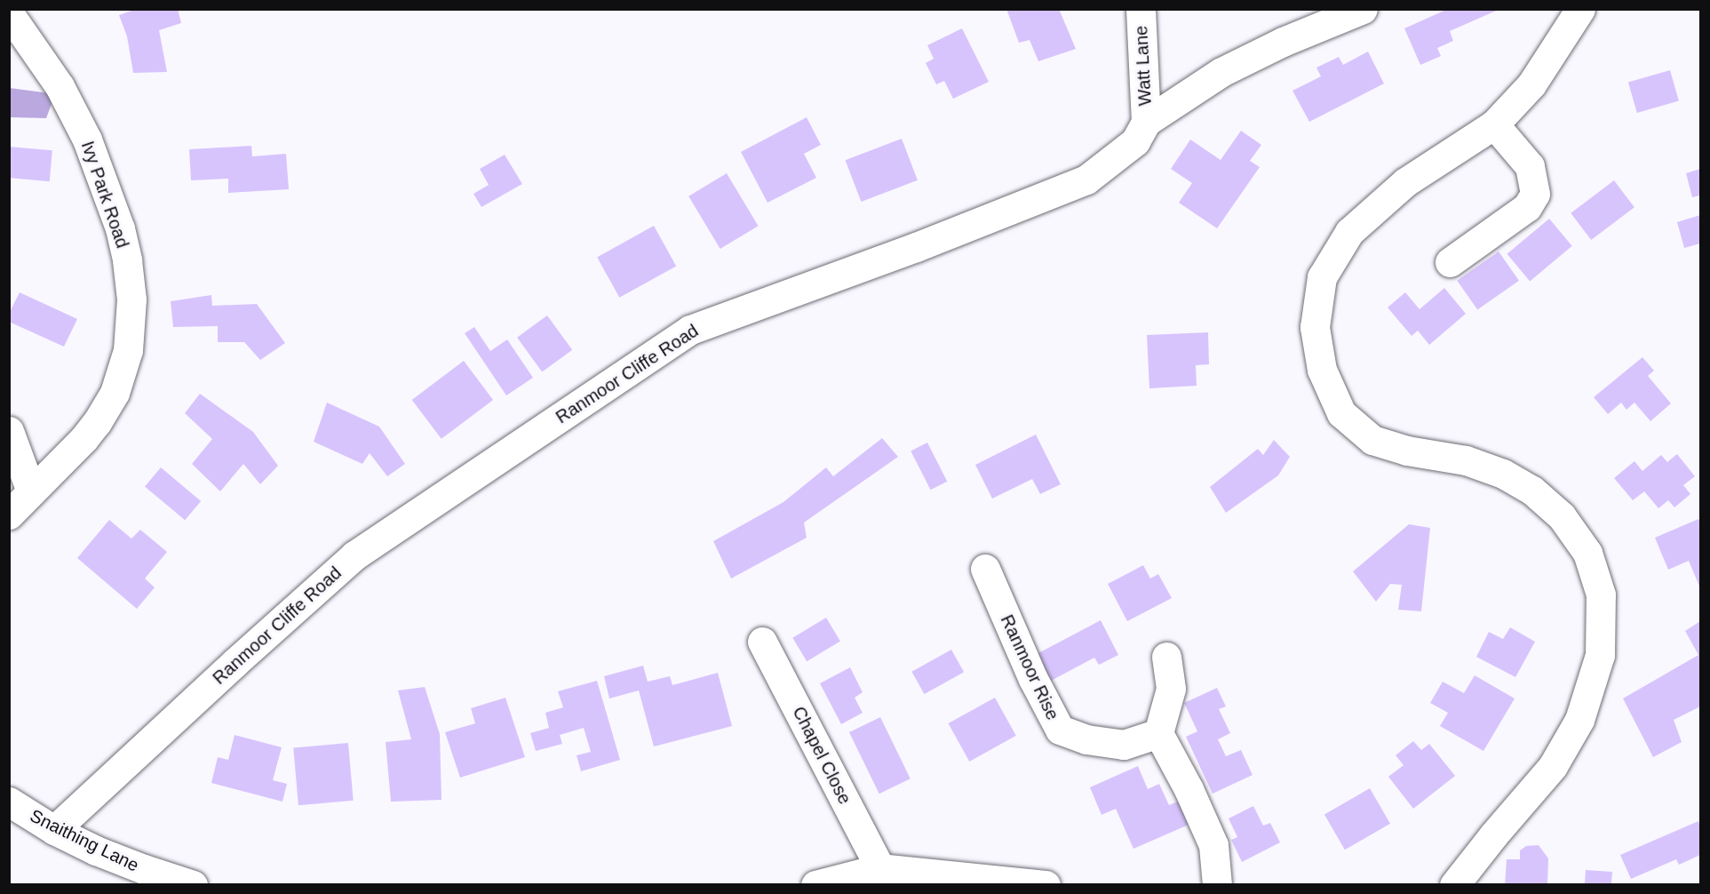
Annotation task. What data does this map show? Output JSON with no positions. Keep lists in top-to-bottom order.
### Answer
{
  "streets": {
    "street": [
      "Watt Lane",
      "Ivy Park Road",
      "Ranmoor Cliffe Road",
      "Ranmoor Rise",
      "Chapel Close",
      "Snaithing Lane"
    ]
  },
  "crossings": [
    ["Watt Lane", "Ranmoor Cliffe Road"],
    ["Ranmoor Cliffe Road", "Snaithing Lane"]
  ]
}
